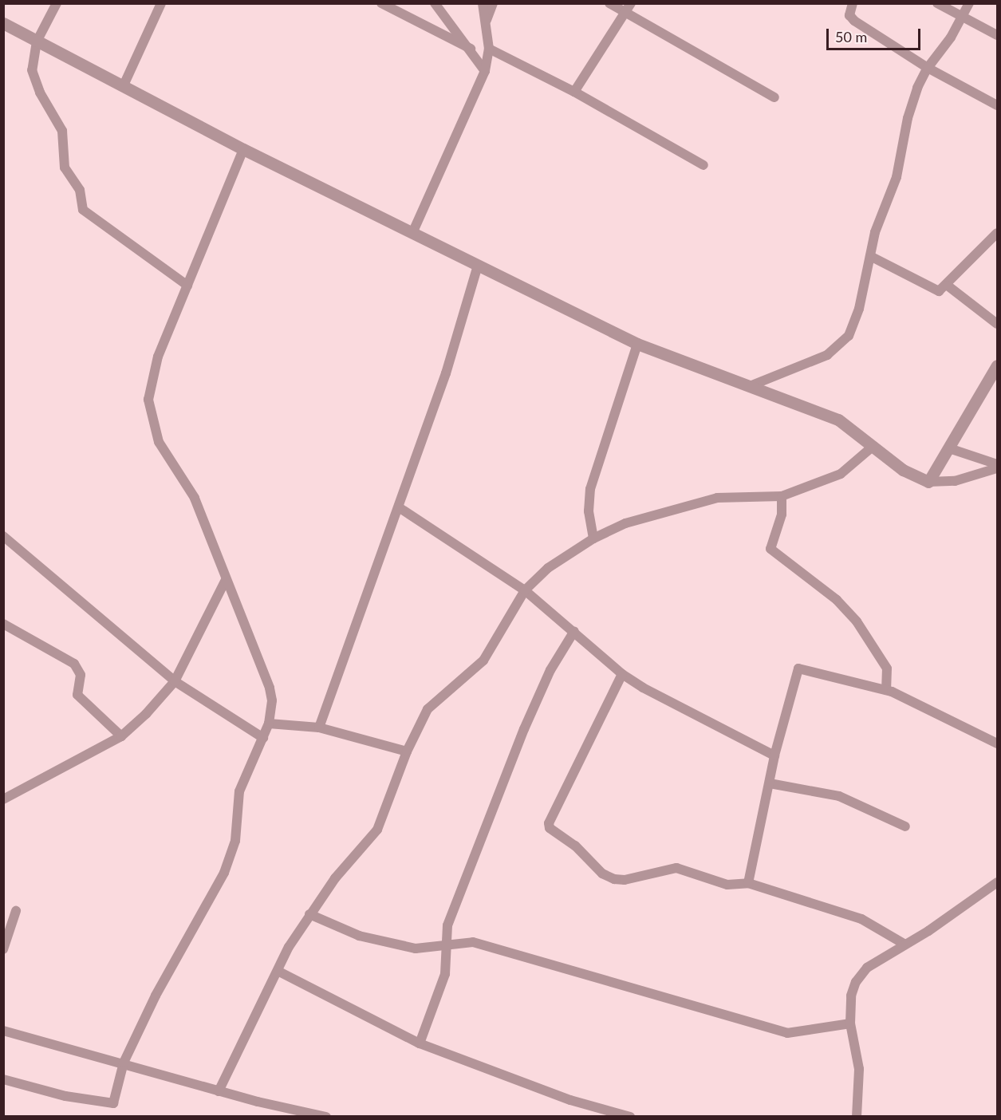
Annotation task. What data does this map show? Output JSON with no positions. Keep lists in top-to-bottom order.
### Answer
{
  "scale_bar": "50 m"
}
